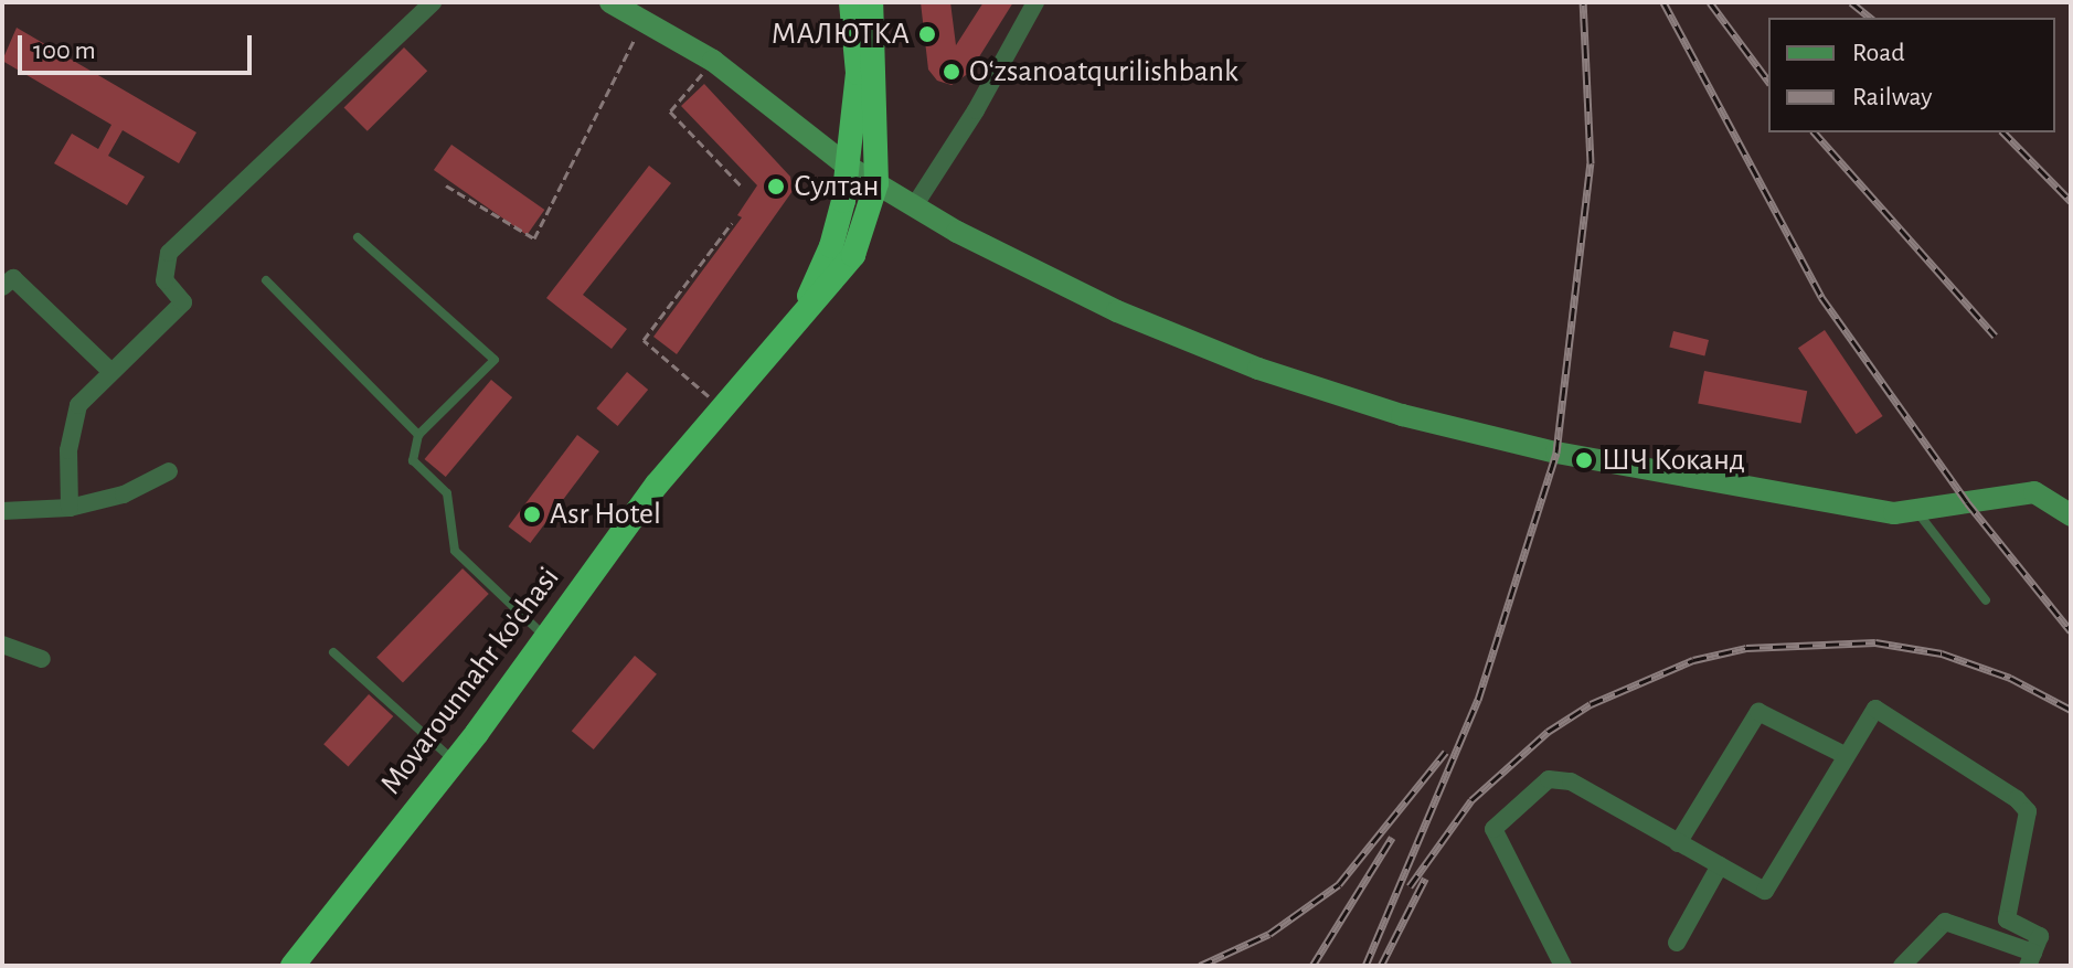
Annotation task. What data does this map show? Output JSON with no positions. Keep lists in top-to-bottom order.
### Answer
{
  "streets": {
    "highway": ["Movarounnahr ko'chasi"]
  },
  "places": [
    "МАЛЮТКА",
    "Oʻzsanoatqurilishbank",
    "Султан",
    "ШЧ Коканд",
    "Asr Hotel"
  ],
  "legend": ["Road", "Railway"],
  "scale_bar": "100 m"
}
